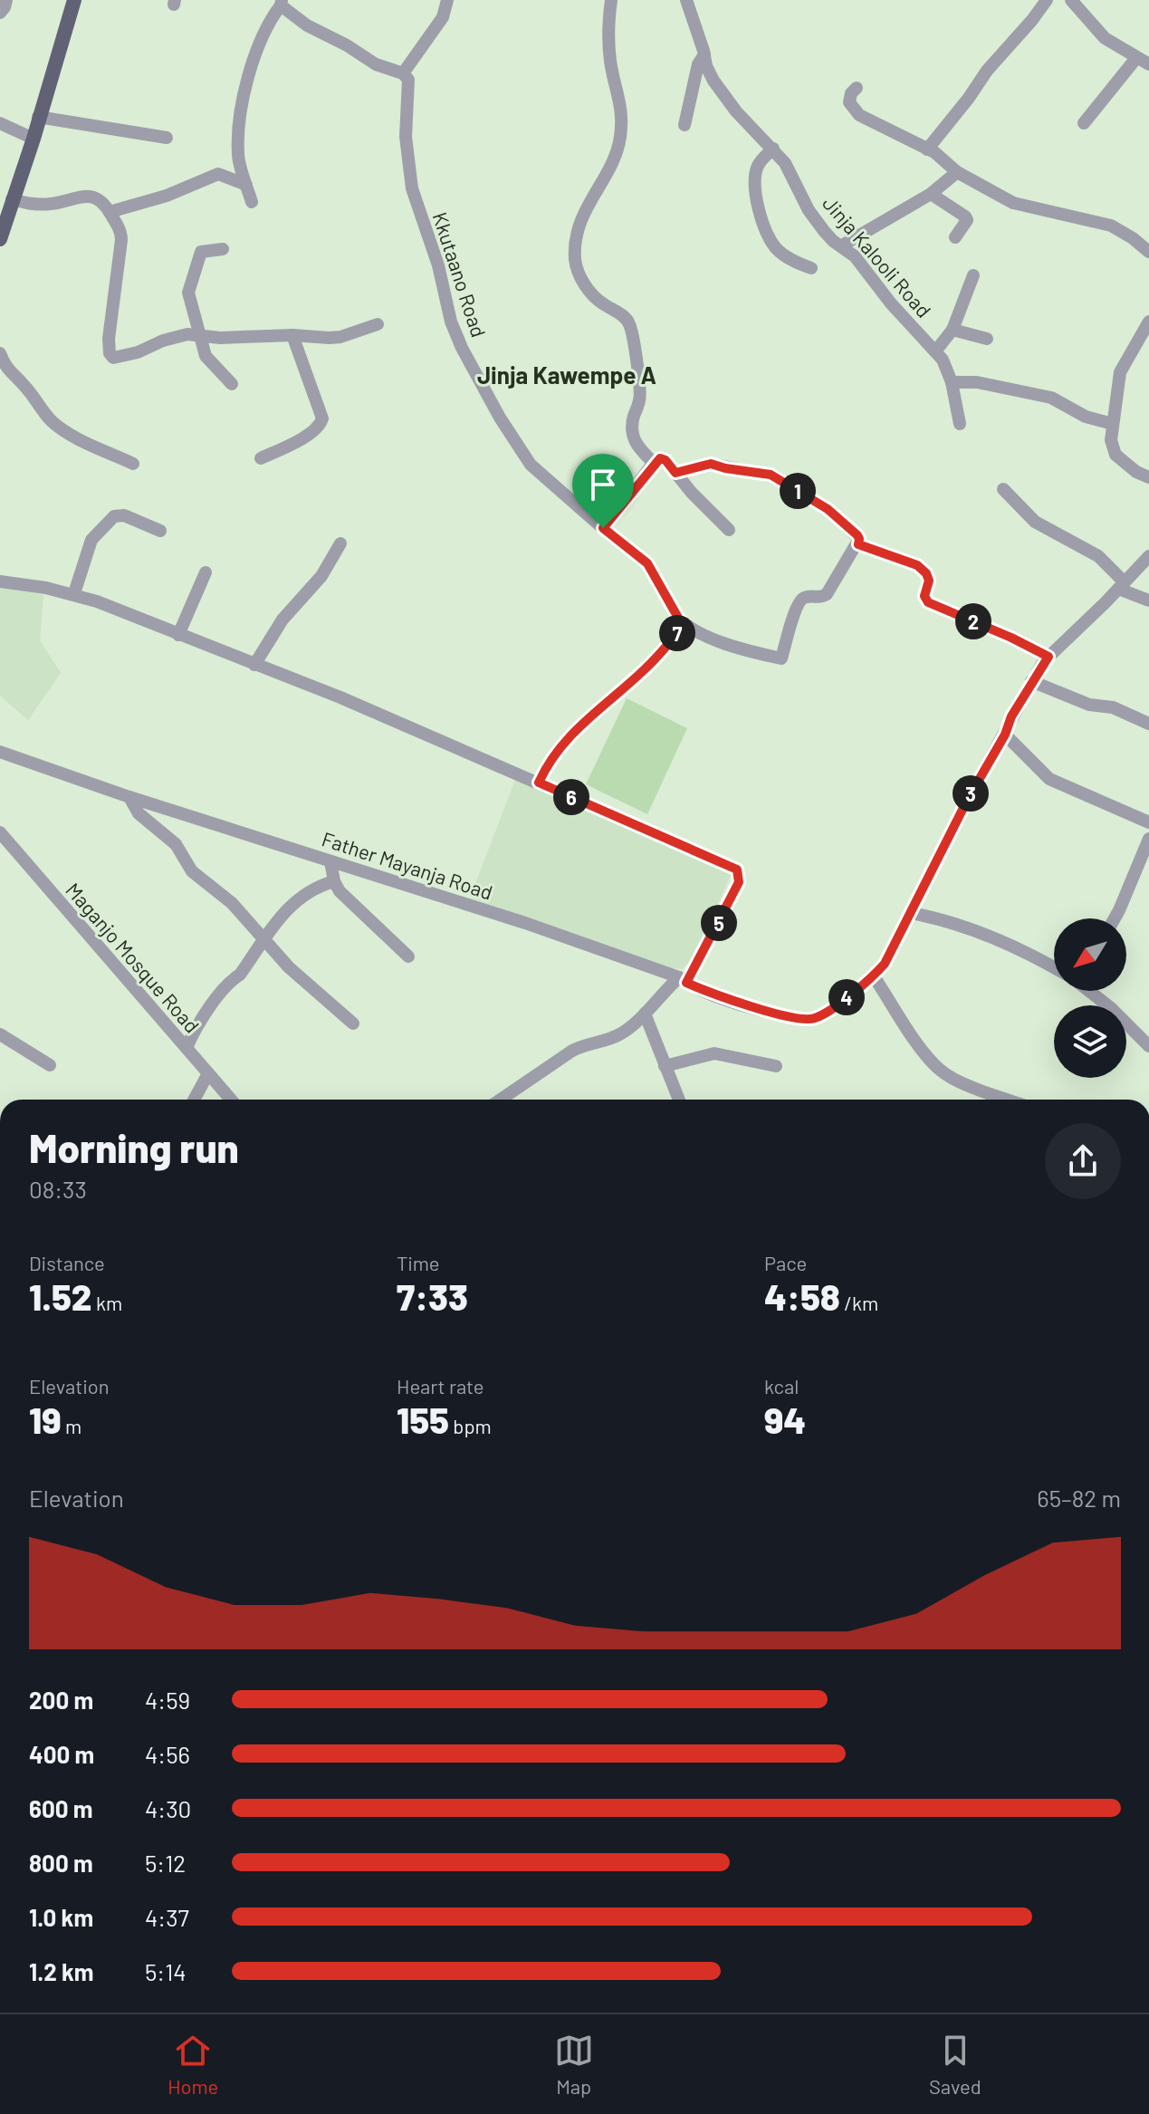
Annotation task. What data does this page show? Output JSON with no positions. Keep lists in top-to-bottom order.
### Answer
{
  "streets": {
    "street": [
      "Jinja Kalooli Road",
      "Kkutaano Road",
      "Father Mayanja Road",
      "Maganjo Mosque Road"
    ]
  },
  "districts": ["Jinja Kawempe A"],
  "north": "bottom left",
  "page": {
    "pins": [
      "1",
      "2",
      "7",
      "3",
      "6",
      "5",
      "4"
    ],
    "heading": ["Morning run", "08:33"],
    "stats": [
      ["Distance", "1.52 km"],
      ["Time", "7:33"],
      ["Pace", "4:58 /km"],
      ["Elevation", "19 m"],
      ["Heart rate", "155 bpm"],
      ["kcal", "94"]
    ],
    "chart": ["Elevation", "65–82 m"],
    "list": [
      {
        "name": "200 m",
        "note": "4:59"
      },
      {
        "name": "400 m",
        "note": "4:56"
      },
      {
        "name": "600 m",
        "note": "4:30"
      },
      {
        "name": "800 m",
        "note": "5:12"
      },
      {
        "name": "1.0 km",
        "note": "4:37"
      },
      {
        "name": "1.2 km",
        "note": "5:14"
      }
    ],
    "tabs": ["Home", "Map", "Saved"]
  }
}
